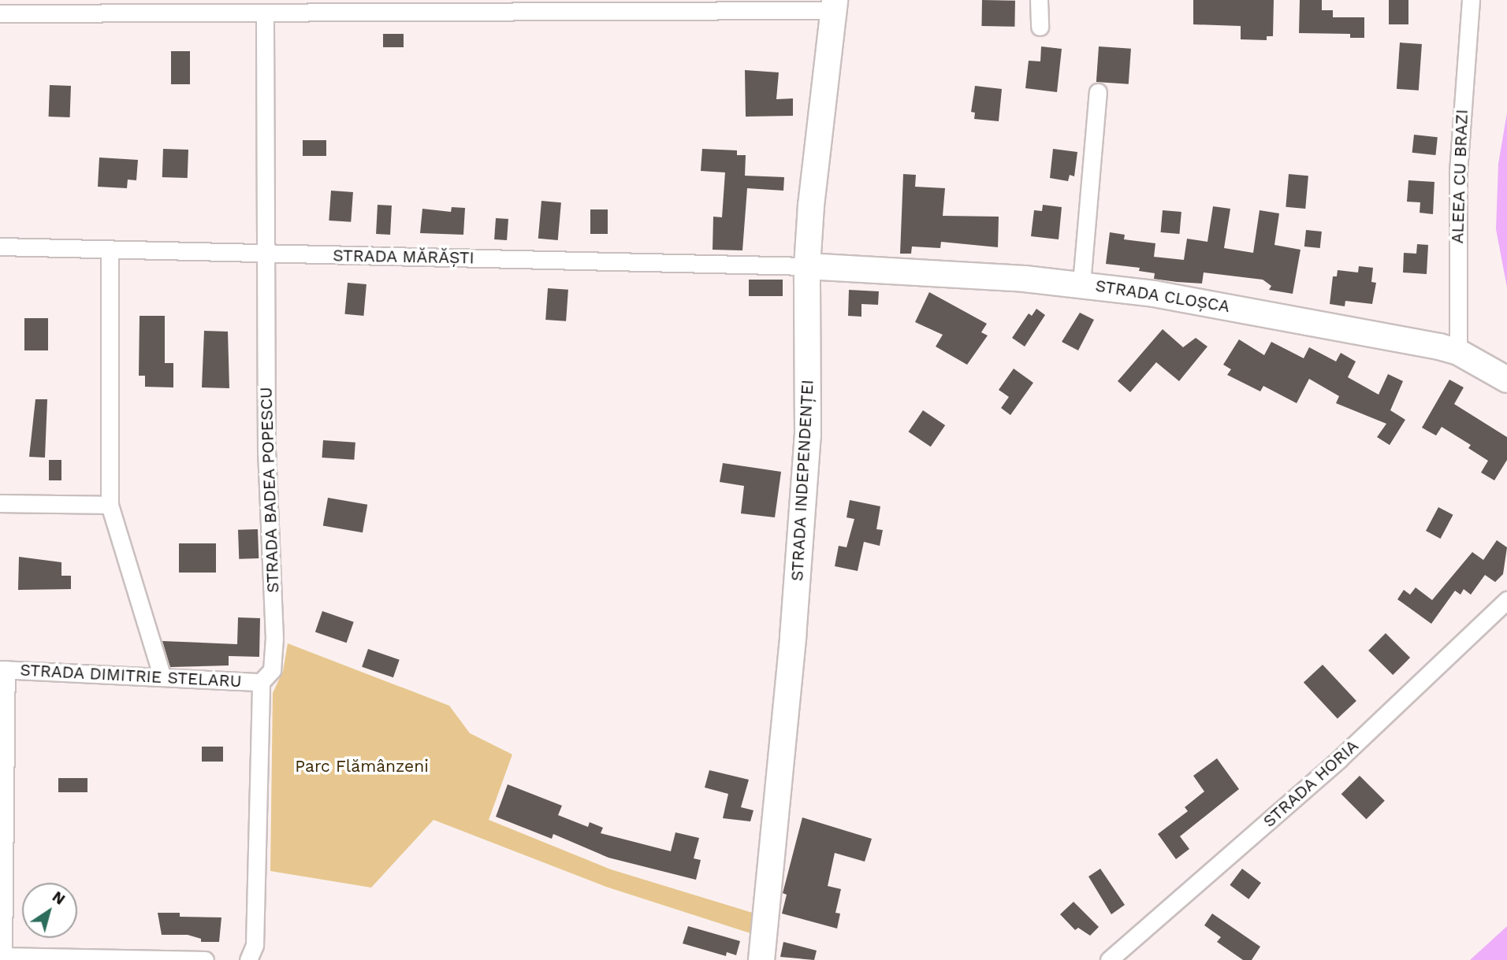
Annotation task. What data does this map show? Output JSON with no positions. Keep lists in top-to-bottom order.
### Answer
{
  "streets": {
    "street": [
      "ALEEA CU BRAZI",
      "STRADA MĂRĂȘTI",
      "STRADA CLOȘCA",
      "STRADA INDEPENDENȚEI",
      "STRADA BADEA POPESCU",
      "STRADA DIMITRIE STELARU",
      "STRADA HORIA"
    ]
  },
  "crossings": [
    ["ALEEA CU BRAZI", "STRADA CLOȘCA"],
    ["STRADA MĂRĂȘTI", "STRADA CLOȘCA"],
    ["STRADA MĂRĂȘTI", "STRADA INDEPENDENȚEI"],
    ["STRADA MĂRĂȘTI", "STRADA BADEA POPESCU"],
    ["STRADA CLOȘCA", "STRADA INDEPENDENȚEI"],
    ["STRADA BADEA POPESCU", "STRADA DIMITRIE STELARU"]
  ],
  "parks": ["Parc Flămânzeni"],
  "north": "top right"
}
